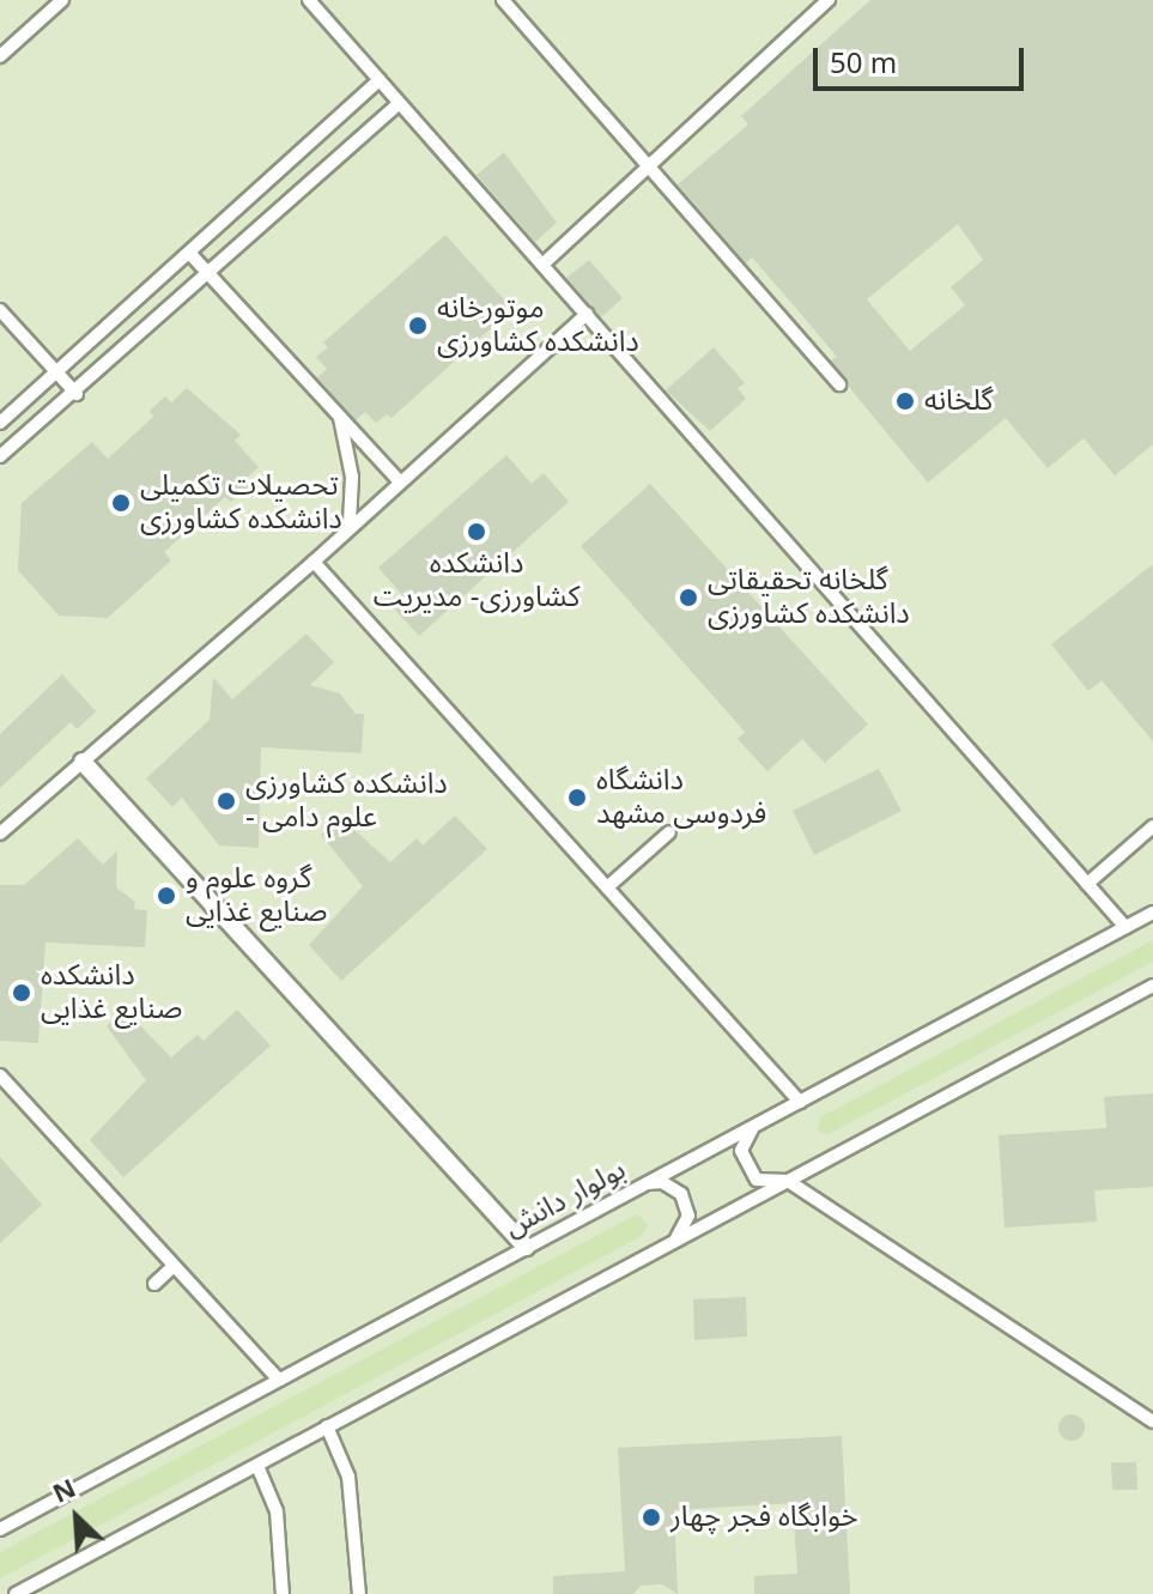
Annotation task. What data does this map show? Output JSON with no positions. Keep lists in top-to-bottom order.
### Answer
{
  "streets": {
    "lane": ["بولوار دانش"]
  },
  "places": [
    "موتورخانه دانشکده کشاورزی",
    "گلخانه",
    "تحصیلات تکمیلی دانشکده کشاورزی",
    "دانشکده کشاورزی- مدیریت",
    "گلخانه تحقیقاتی دانشکده کشاورزی",
    "دانشگاه فردوسی مشهد",
    "دانشکده کشاورزی - علوم دامی",
    "گروه علوم و صنایع غذایی",
    "دانشکده صنایع غذایی",
    "خوابگاه فجر چهار"
  ],
  "scale_bar": "50 m",
  "north": "top left"
}
